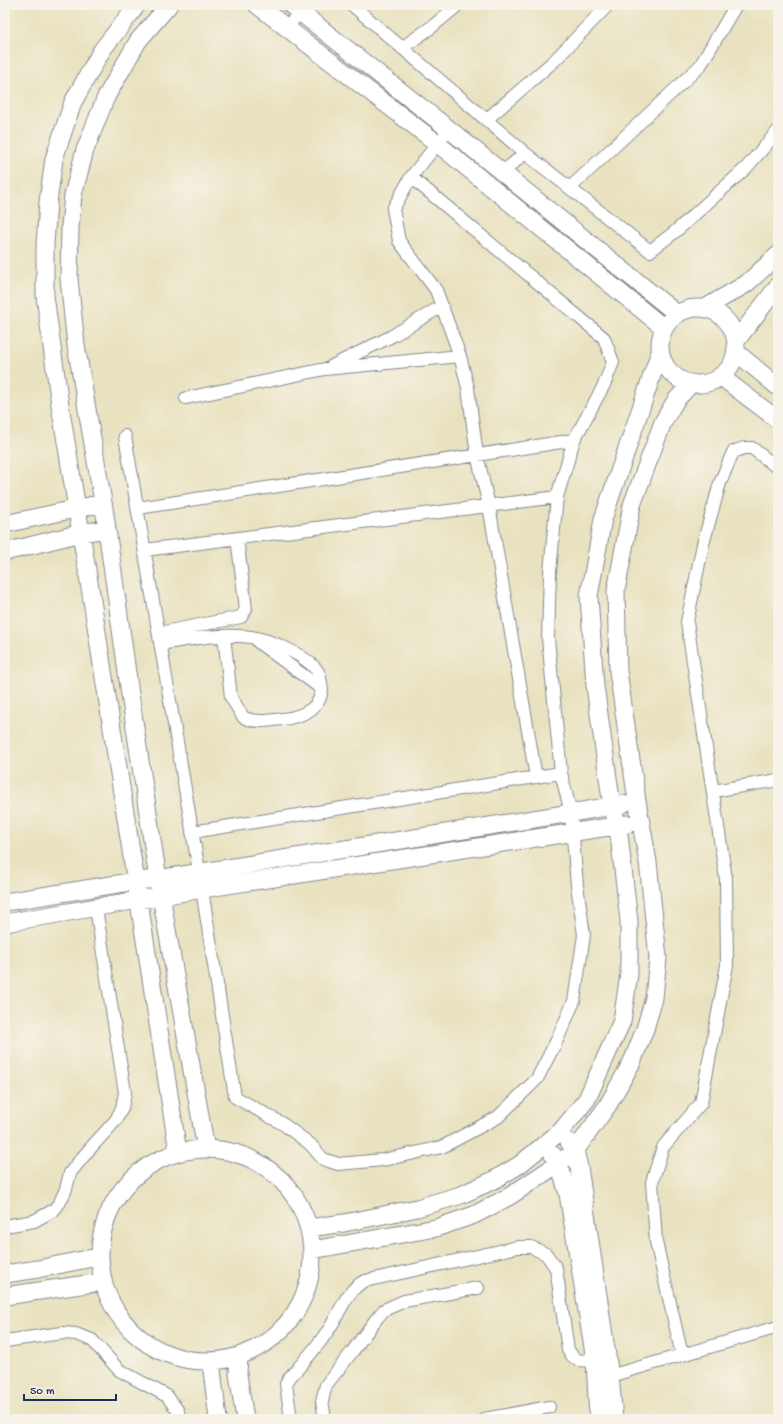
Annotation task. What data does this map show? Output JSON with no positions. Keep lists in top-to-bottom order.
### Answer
{
  "scale_bar": "50 m"
}
